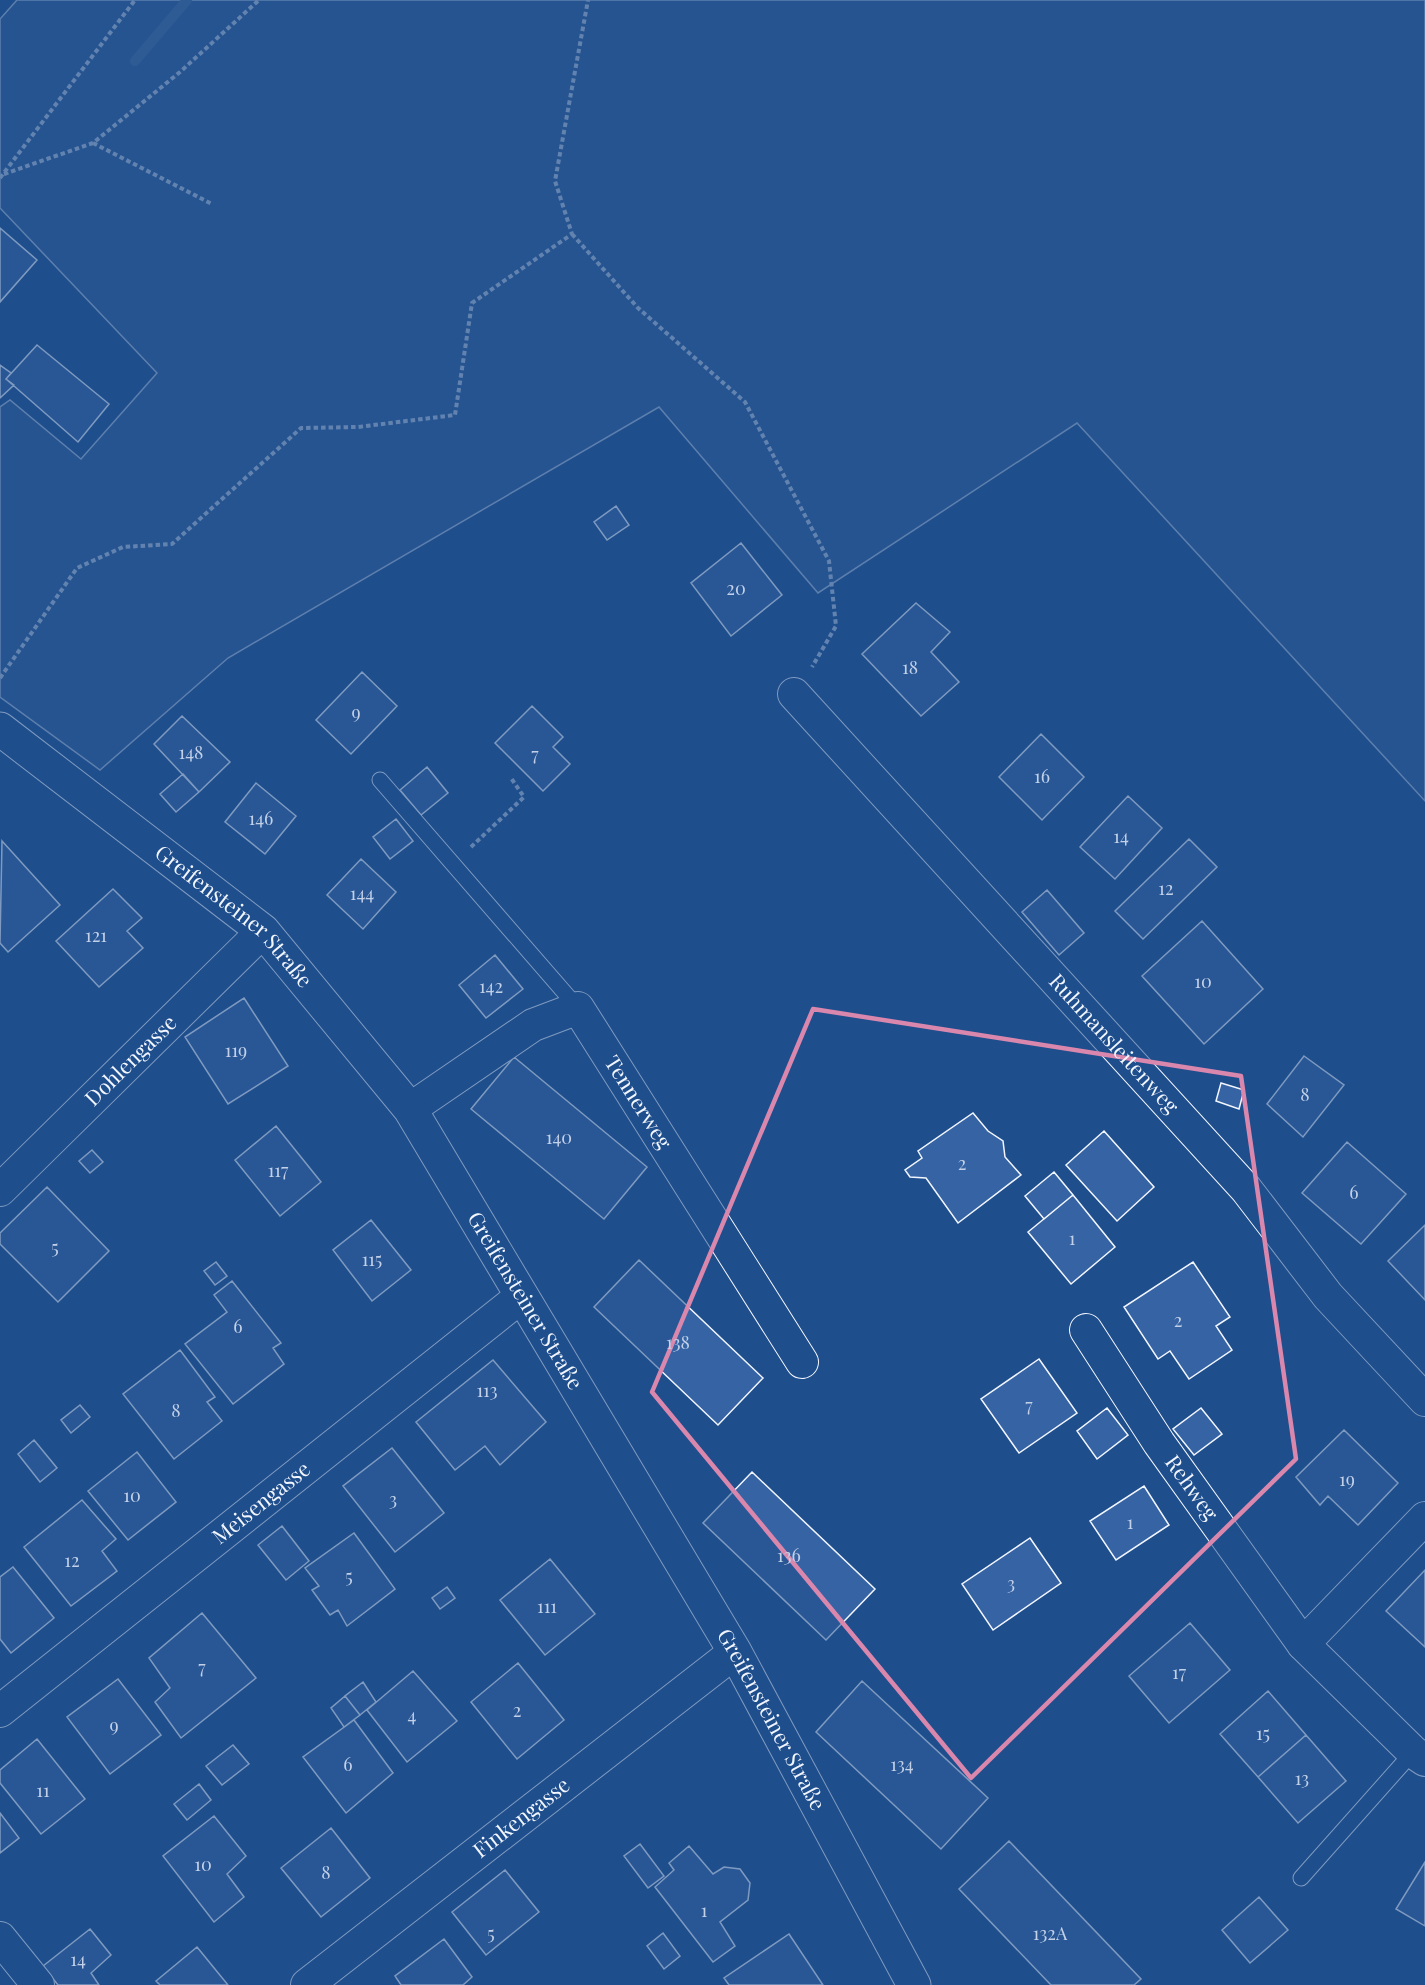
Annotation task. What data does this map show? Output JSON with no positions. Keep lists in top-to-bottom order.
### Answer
{
  "streets": {
    "main road": ["Greifensteiner Straße"],
    "street": [
      "Ruhmansleitenweg",
      "Dohlengasse",
      "Tennerweg",
      "Rehweg",
      "Meisengasse",
      "Finkengasse"
    ]
  },
  "crossings": [
    ["Greifensteiner Straße", "Dohlengasse"],
    ["Greifensteiner Straße", "Meisengasse"],
    ["Greifensteiner Straße", "Finkengasse"]
  ],
  "house_numbers": [
    "20",
    "18",
    "9",
    "148",
    "7",
    "16",
    "146",
    "14",
    "12",
    "144",
    "121",
    "10",
    "142",
    "119",
    "8",
    "140",
    "2",
    "117",
    "6",
    "1",
    "5",
    "115",
    "2",
    "6",
    "138",
    "113",
    "7",
    "8",
    "19",
    "10",
    "3",
    "1",
    "136",
    "12",
    "5",
    "3",
    "111",
    "7",
    "17",
    "2",
    "4",
    "9",
    "15",
    "6",
    "134",
    "13",
    "11",
    "10",
    "8",
    "1",
    "5",
    "132A",
    "14"
  ]
}
